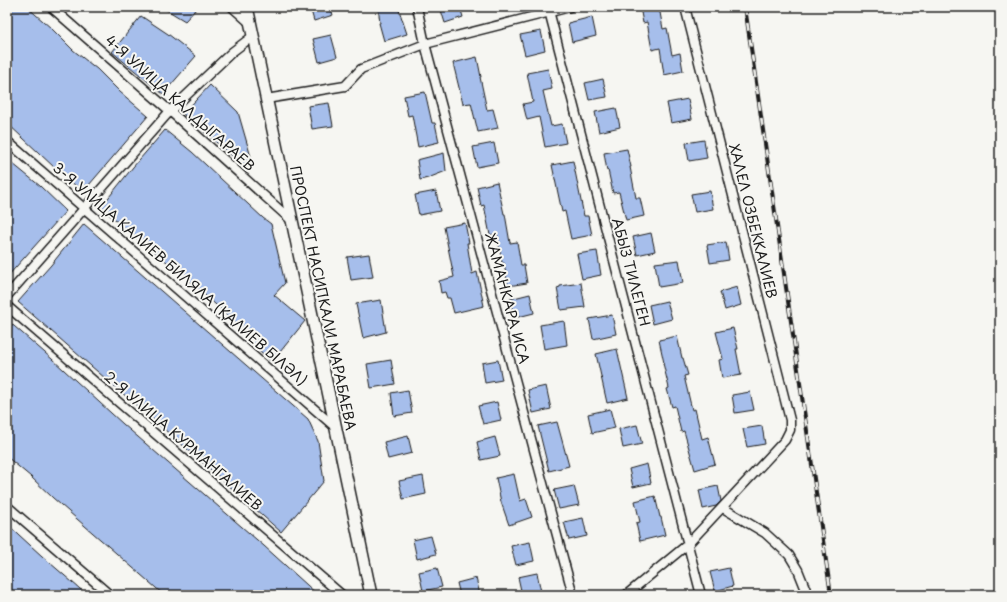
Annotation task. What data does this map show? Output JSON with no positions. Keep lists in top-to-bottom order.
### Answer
{
  "streets": {
    "main road": ["ПРОСПЕКТ НАСИПКАЛИ МАРАБАЕВА"],
    "street": [
      "4-Я УЛИЦА КАЛДЫГАРАЕВ",
      "ХАЛЕЛ ОЗБЕККАЛИЕВ",
      "АБЫЗ ТИЛЕГЕН",
      "3-Я УЛИЦА КАЛИЕВ БИЛЯЛА (ҚАЛИЕВ БІЛӘЛ)",
      "ЖАМАНКАРА ИСА",
      "2-Я УЛИЦА КУРМАНГАЛИЕВ"
    ]
  },
  "crossings": [
    ["4-Я УЛИЦА КАЛДЫГАРАЕВ", "ПРОСПЕКТ НАСИПКАЛИ МАРАБАЕВА"],
    ["3-Я УЛИЦА КАЛИЕВ БИЛЯЛА (ҚАЛИЕВ БІЛӘЛ)", "ПРОСПЕКТ НАСИПКАЛИ МАРАБАЕВА"]
  ]
}
